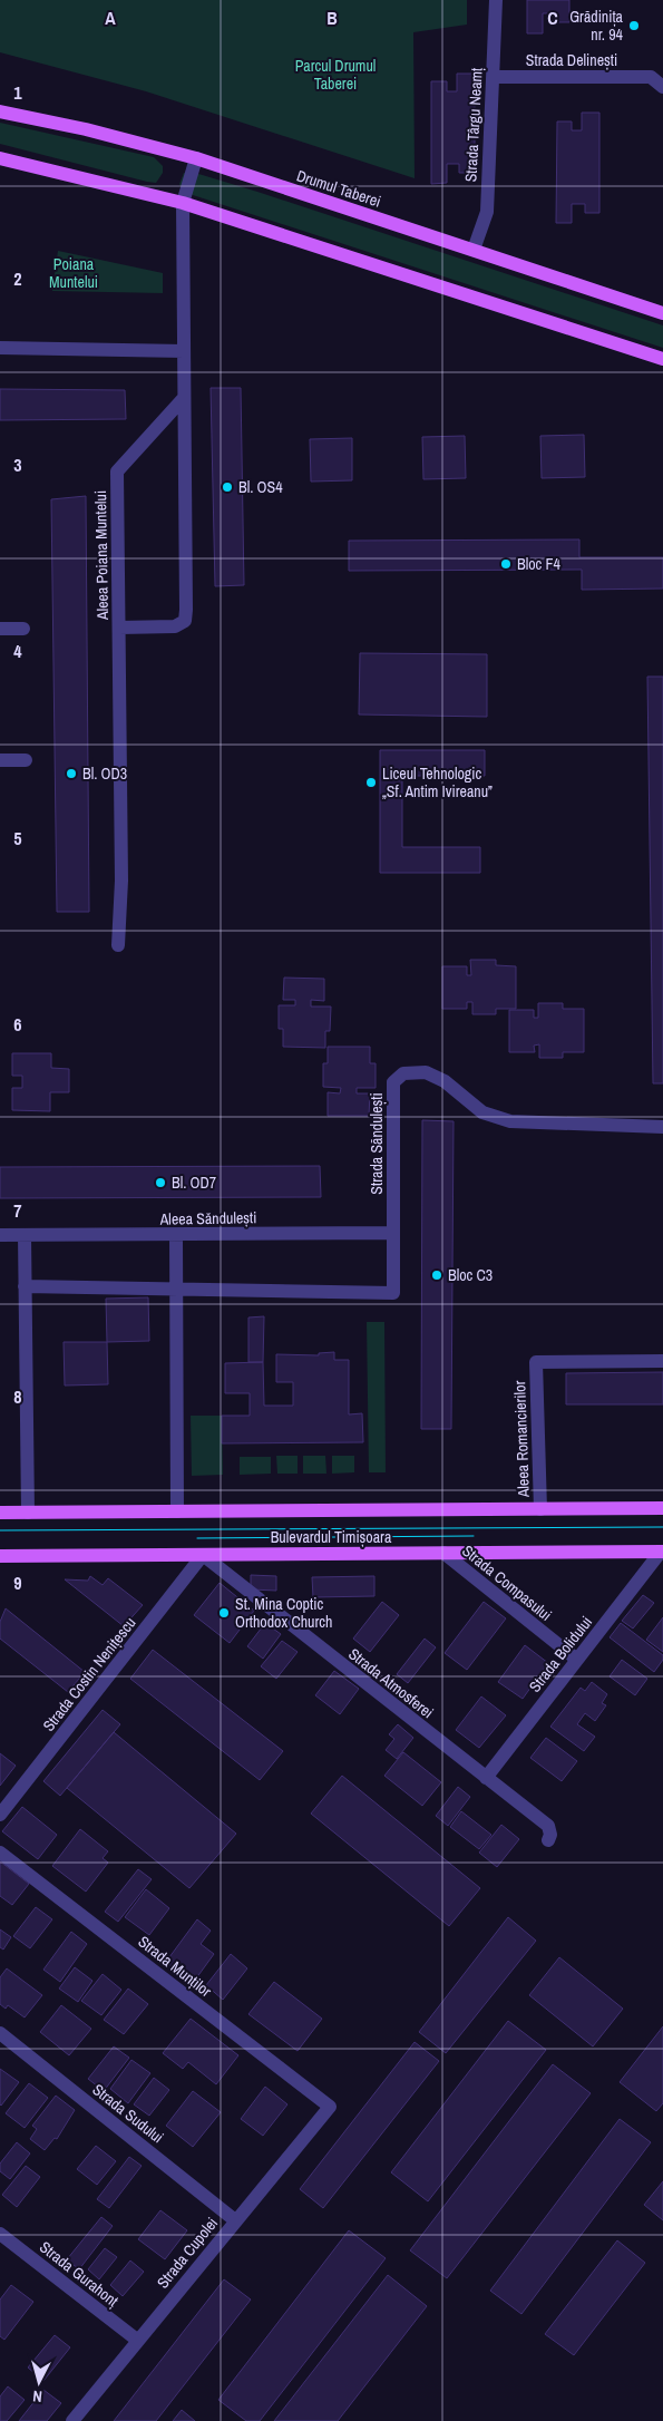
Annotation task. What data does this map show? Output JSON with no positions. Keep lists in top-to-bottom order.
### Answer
{
  "streets": {
    "main road": ["Drumul Taberei", "Bulevardul Timișoara"],
    "street": [
      "Strada Delinești",
      "Strada Târgu Neamț",
      "Aleea Poiana Muntelui",
      "Strada Săndulești",
      "Aleea Săndulești",
      "Aleea Romancierilor",
      "Strada Compasului",
      "Strada Bolidului",
      "Strada Costin Nenițescu",
      "Strada Atmosferei",
      "Strada Munților",
      "Strada Sudului",
      "Strada Cupolei",
      "Strada Gurahonț"
    ]
  },
  "crossings": [
    ["Strada Delinești", "Strada Târgu Neamț"],
    ["Strada Târgu Neamț", "Drumul Taberei"],
    ["Strada Săndulești", "Aleea Săndulești"],
    ["Aleea Romancierilor", "Bulevardul Timișoara"],
    ["Bulevardul Timișoara", "Strada Compasului"],
    ["Bulevardul Timișoara", "Strada Bolidului"],
    ["Bulevardul Timișoara", "Strada Costin Nenițescu"],
    ["Bulevardul Timișoara", "Strada Atmosferei"],
    ["Strada Compasului", "Strada Bolidului"],
    ["Strada Bolidului", "Strada Atmosferei"],
    ["Strada Costin Nenițescu", "Strada Atmosferei"],
    ["Strada Munților", "Strada Cupolei"],
    ["Strada Sudului", "Strada Cupolei"],
    ["Strada Cupolei", "Strada Gurahonț"]
  ],
  "parks": ["Parcul Drumul Taberei", "Poiana Muntelui"],
  "places": [
    "Grădinița nr. 94",
    "Bl. OS4",
    "Bloc F4",
    "Bl. OD3",
    "Liceul Tehnologic „Sf. Antim Ivireanu”",
    "Bl. OD7",
    "Bloc C3",
    "St. Mina Coptic Orthodox Church"
  ],
  "north": "bottom",
  "grid": {
    "columns": ["A", "B", "C"],
    "rows": [
      "1",
      "2",
      "3",
      "4",
      "5",
      "6",
      "7",
      "8",
      "9"
    ]
  }
}
